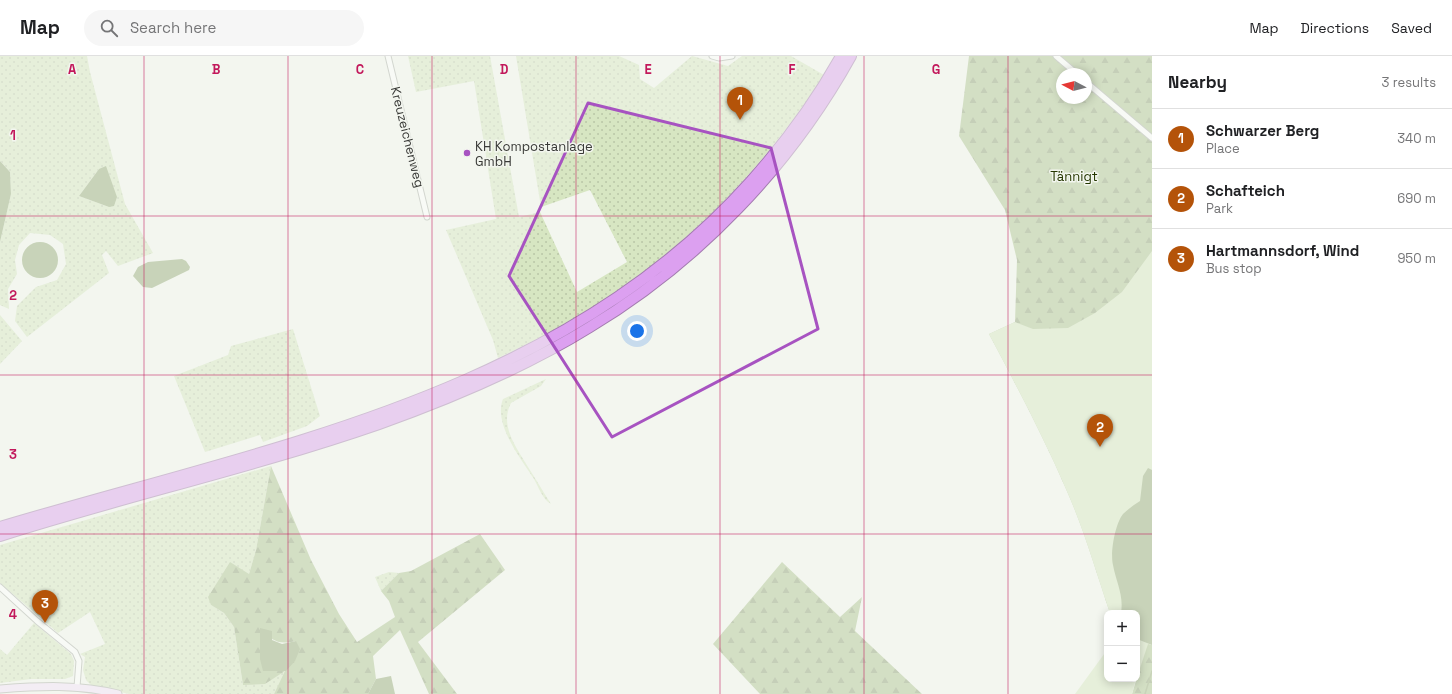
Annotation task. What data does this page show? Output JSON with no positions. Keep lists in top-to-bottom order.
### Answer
{
  "streets": {
    "street": ["Kreuzeichenweg"]
  },
  "parks": ["Tännigt"],
  "places": ["KH Kompostanlage GmbH"],
  "north": "left",
  "page": {
    "header": "Map",
    "search": "Search here",
    "nav": ["Map", "Directions", "Saved"],
    "heading": ["Nearby", "3 results"],
    "pins": ["1", "2", "3"],
    "list": [
      {
        "mark": "1",
        "name": "Schwarzer Berg",
        "note": "Place",
        "value": "340 m"
      },
      {
        "mark": "2",
        "name": "Schafteich",
        "note": "Park",
        "value": "690 m"
      },
      {
        "mark": "3",
        "name": "Hartmannsdorf, Wind",
        "note": "Bus stop",
        "value": "950 m"
      }
    ],
    "map_buttons": ["+", "−"]
  },
  "grid": {
    "columns": [
      "A",
      "B",
      "C",
      "D",
      "E",
      "F",
      "G"
    ],
    "rows": [
      "1",
      "2",
      "3",
      "4"
    ]
  }
}
